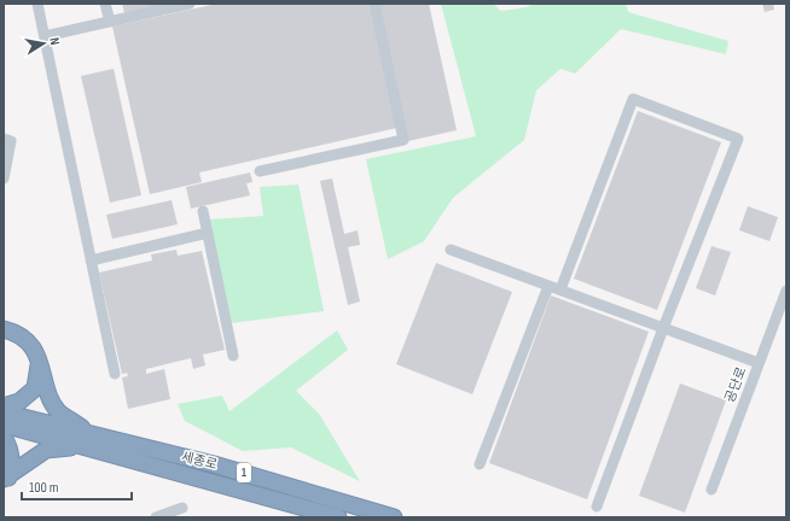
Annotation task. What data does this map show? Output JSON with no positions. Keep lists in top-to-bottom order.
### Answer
{
  "streets": {
    "highway": ["세종로", "1"],
    "street": ["공단로"]
  },
  "scale_bar": "100 m",
  "north": "right"
}
